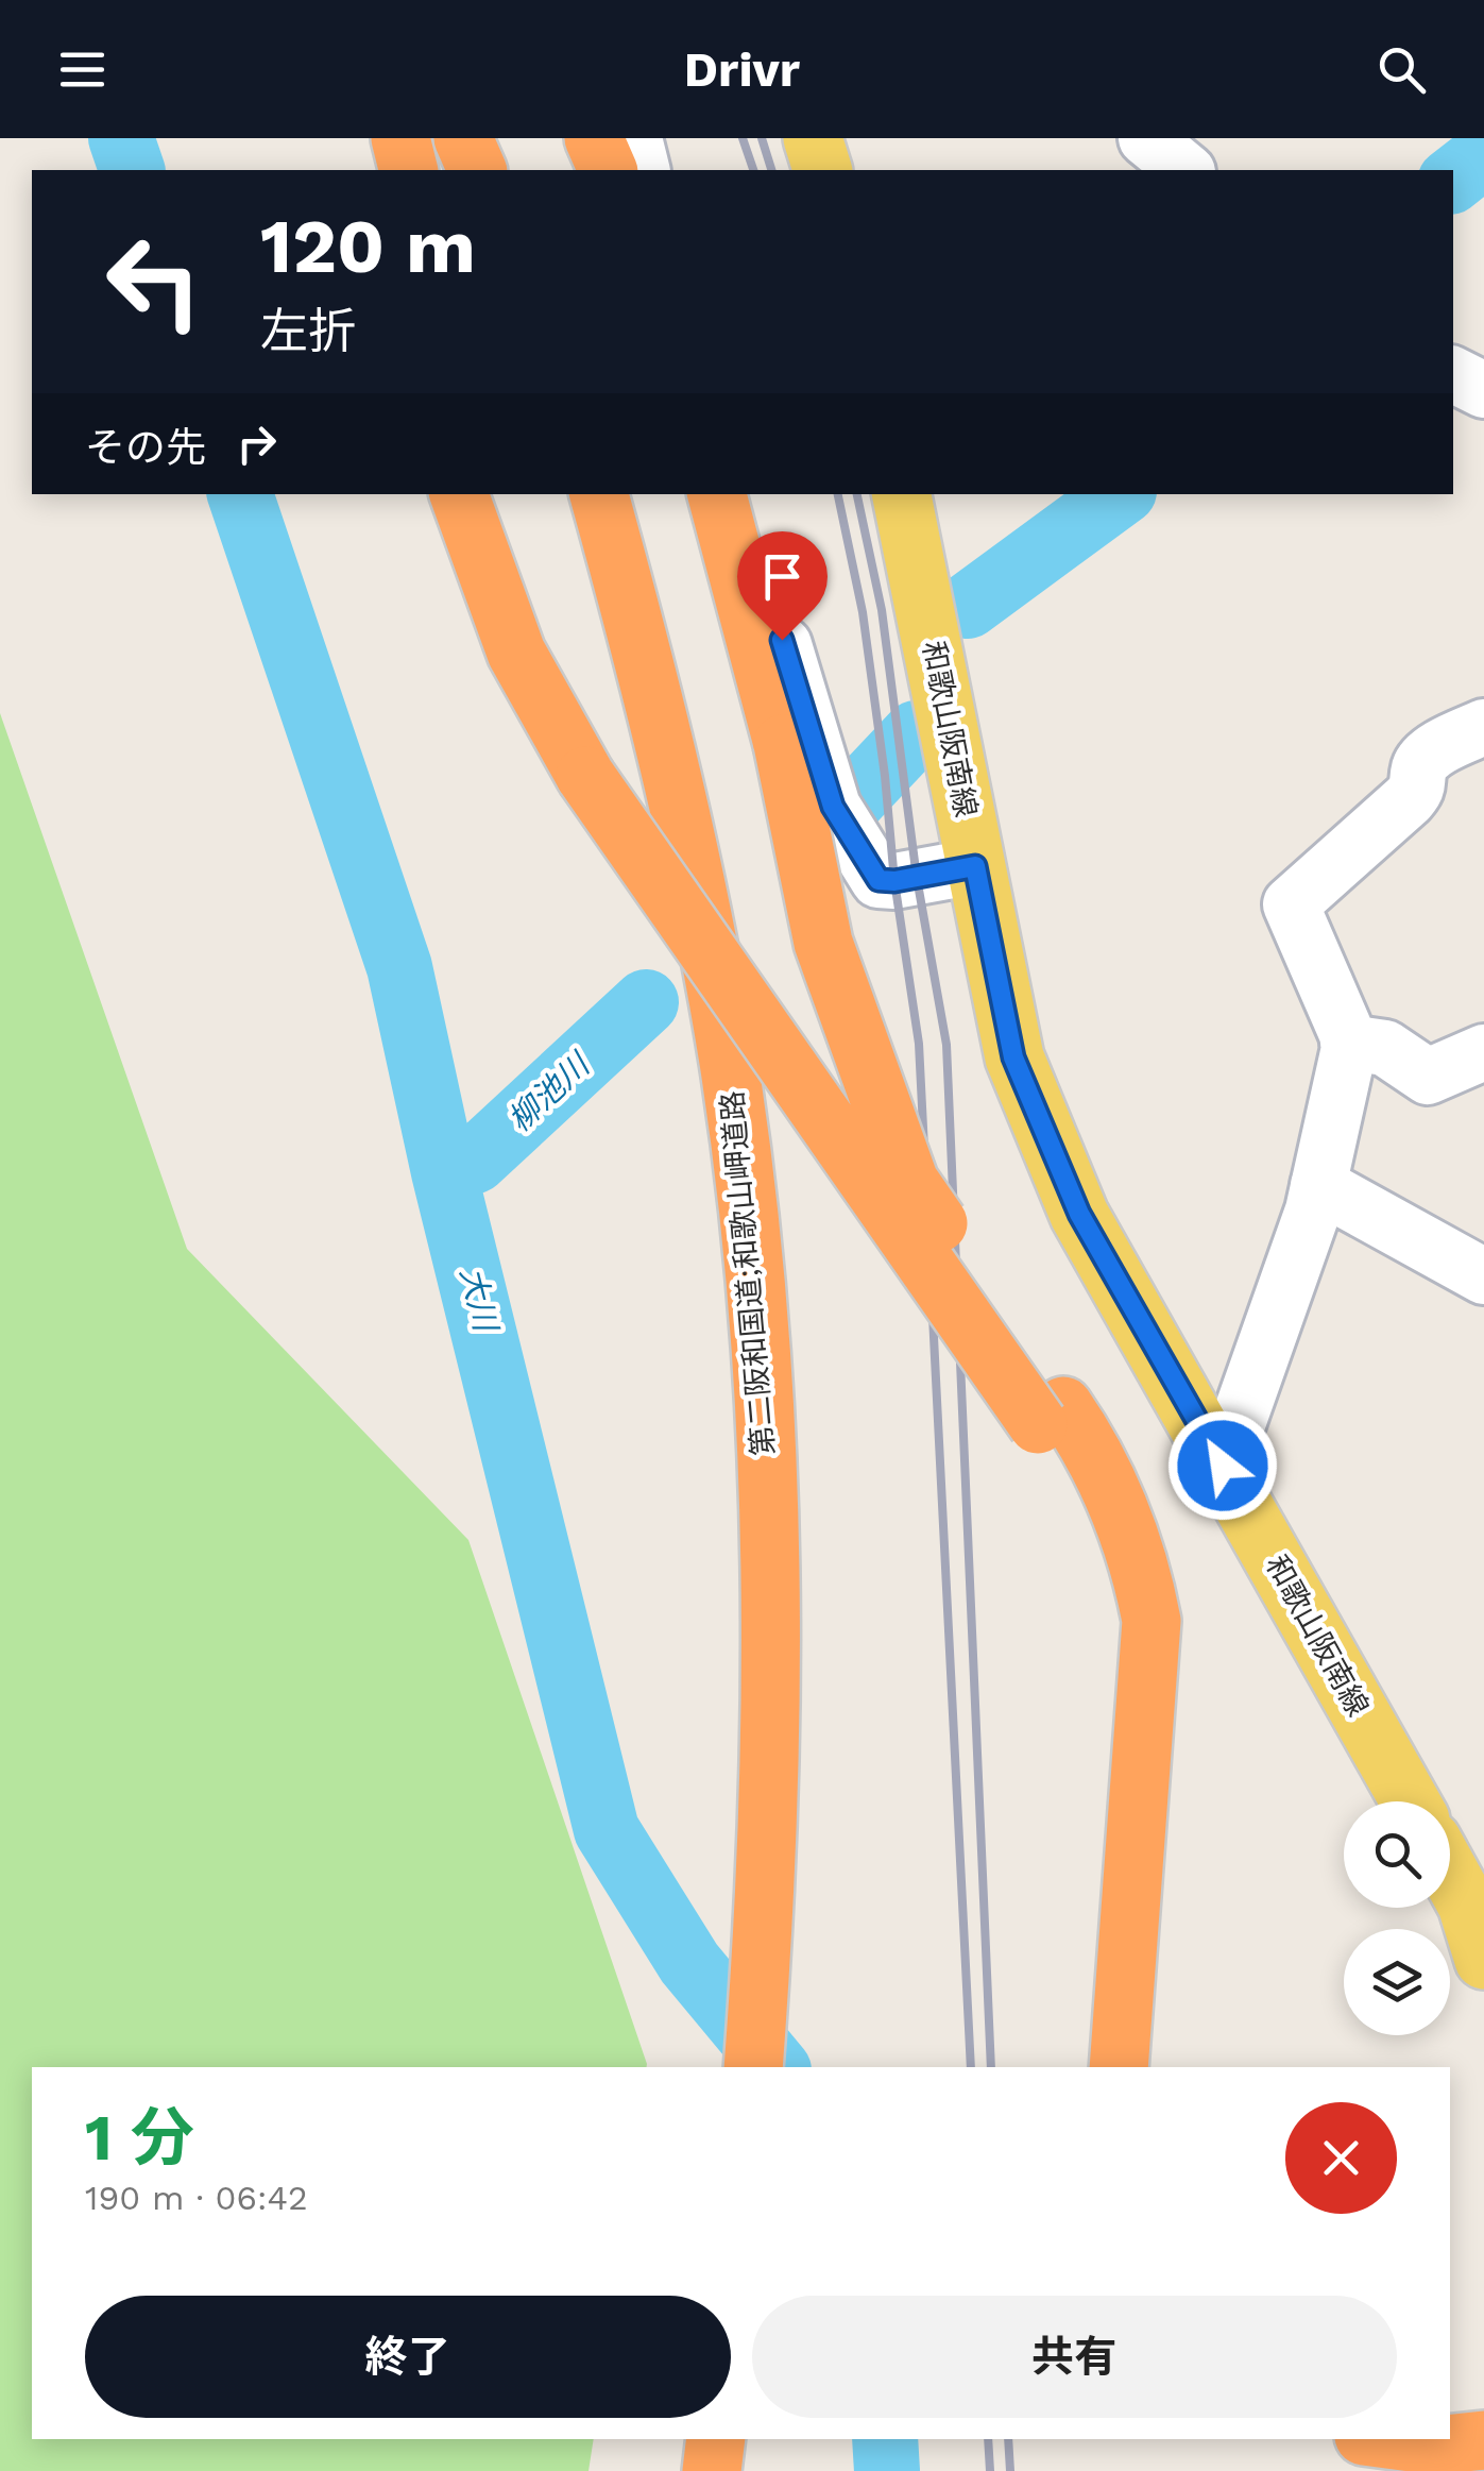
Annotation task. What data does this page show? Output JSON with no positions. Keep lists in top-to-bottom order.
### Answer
{
  "streets": {
    "highway": ["第二阪和国道;和歌山岬道路"],
    "main road": ["和歌山阪南線"]
  },
  "water": ["柳池川", "大川"],
  "page": {
    "header": "Drivr",
    "turn": ["120 m", "左折"],
    "then": "その先",
    "heading": ["1 分", "190 m · 06:42"],
    "buttons": ["終了", "共有"]
  }
}
